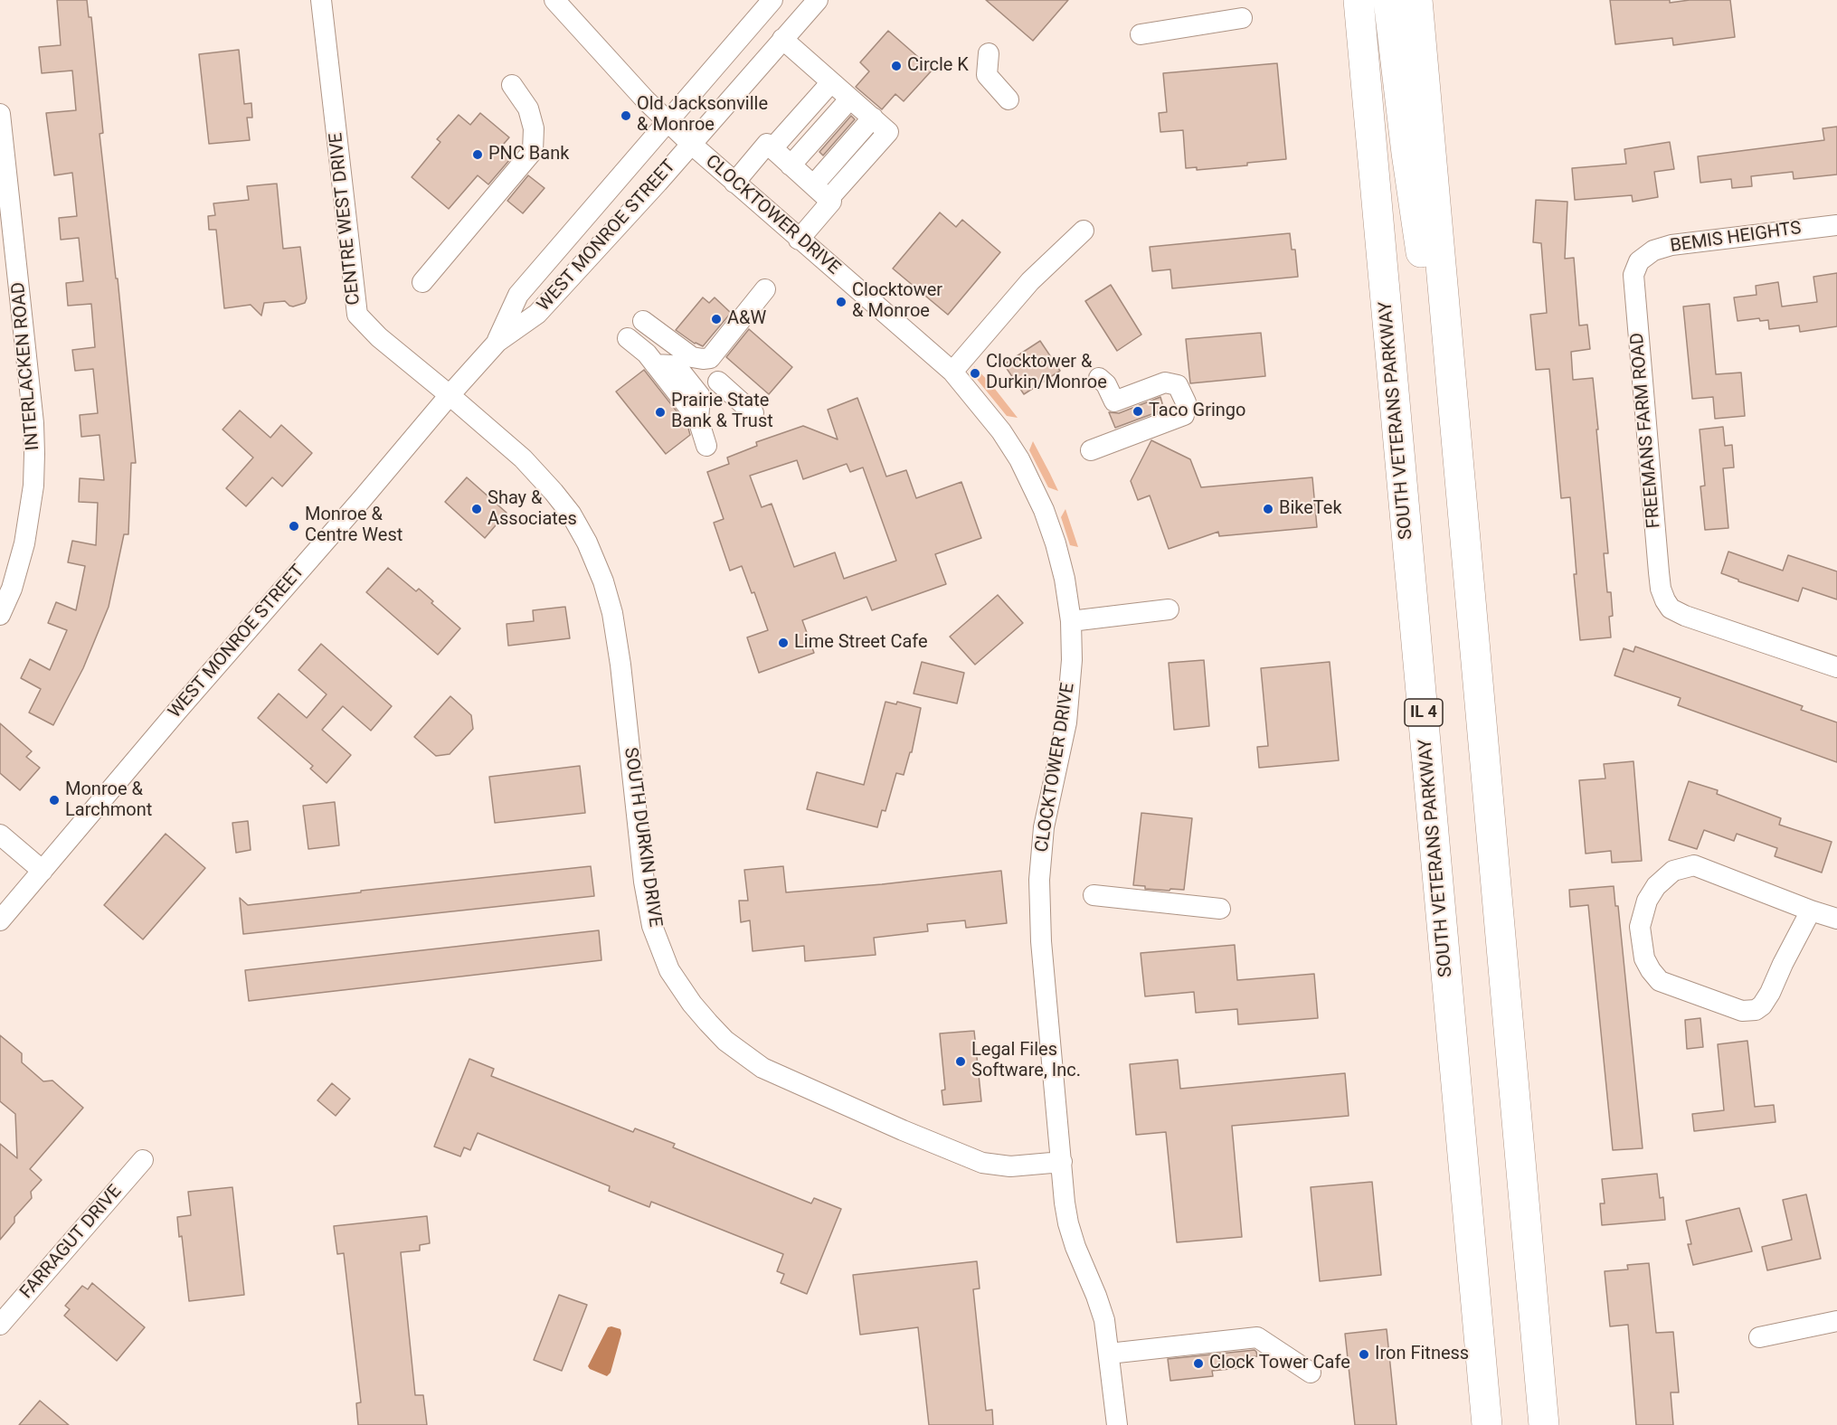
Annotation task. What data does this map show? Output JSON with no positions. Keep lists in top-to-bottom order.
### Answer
{
  "streets": {
    "highway": ["SOUTH VETERANS PARKWAY", "IL 4"],
    "street": [
      "CLOCKTOWER DRIVE",
      "CENTRE WEST DRIVE",
      "WEST MONROE STREET",
      "BEMIS HEIGHTS",
      "INTERLACKEN ROAD",
      "FREEMANS FARM ROAD",
      "SOUTH DURKIN DRIVE",
      "FARRAGUT DRIVE"
    ]
  },
  "crossings": [
    ["CLOCKTOWER DRIVE", "WEST MONROE STREET"],
    ["CLOCKTOWER DRIVE", "SOUTH DURKIN DRIVE"],
    ["CENTRE WEST DRIVE", "WEST MONROE STREET"],
    ["CENTRE WEST DRIVE", "SOUTH DURKIN DRIVE"],
    ["WEST MONROE STREET", "SOUTH DURKIN DRIVE"],
    ["BEMIS HEIGHTS", "FREEMANS FARM ROAD"]
  ],
  "places": [
    "Circle K",
    "Old Jacksonville & Monroe",
    "PNC Bank",
    "Clocktower & Monroe",
    "A&W",
    "Clocktower & Durkin/Monroe",
    "Taco Gringo",
    "Prairie State Bank & Trust",
    "Shay & Associates",
    "BikeTek",
    "Monroe & Centre West",
    "Lime Street Cafe",
    "Monroe & Larchmont",
    "Legal Files Software, Inc.",
    "Iron Fitness",
    "Clock Tower Cafe"
  ]
}
